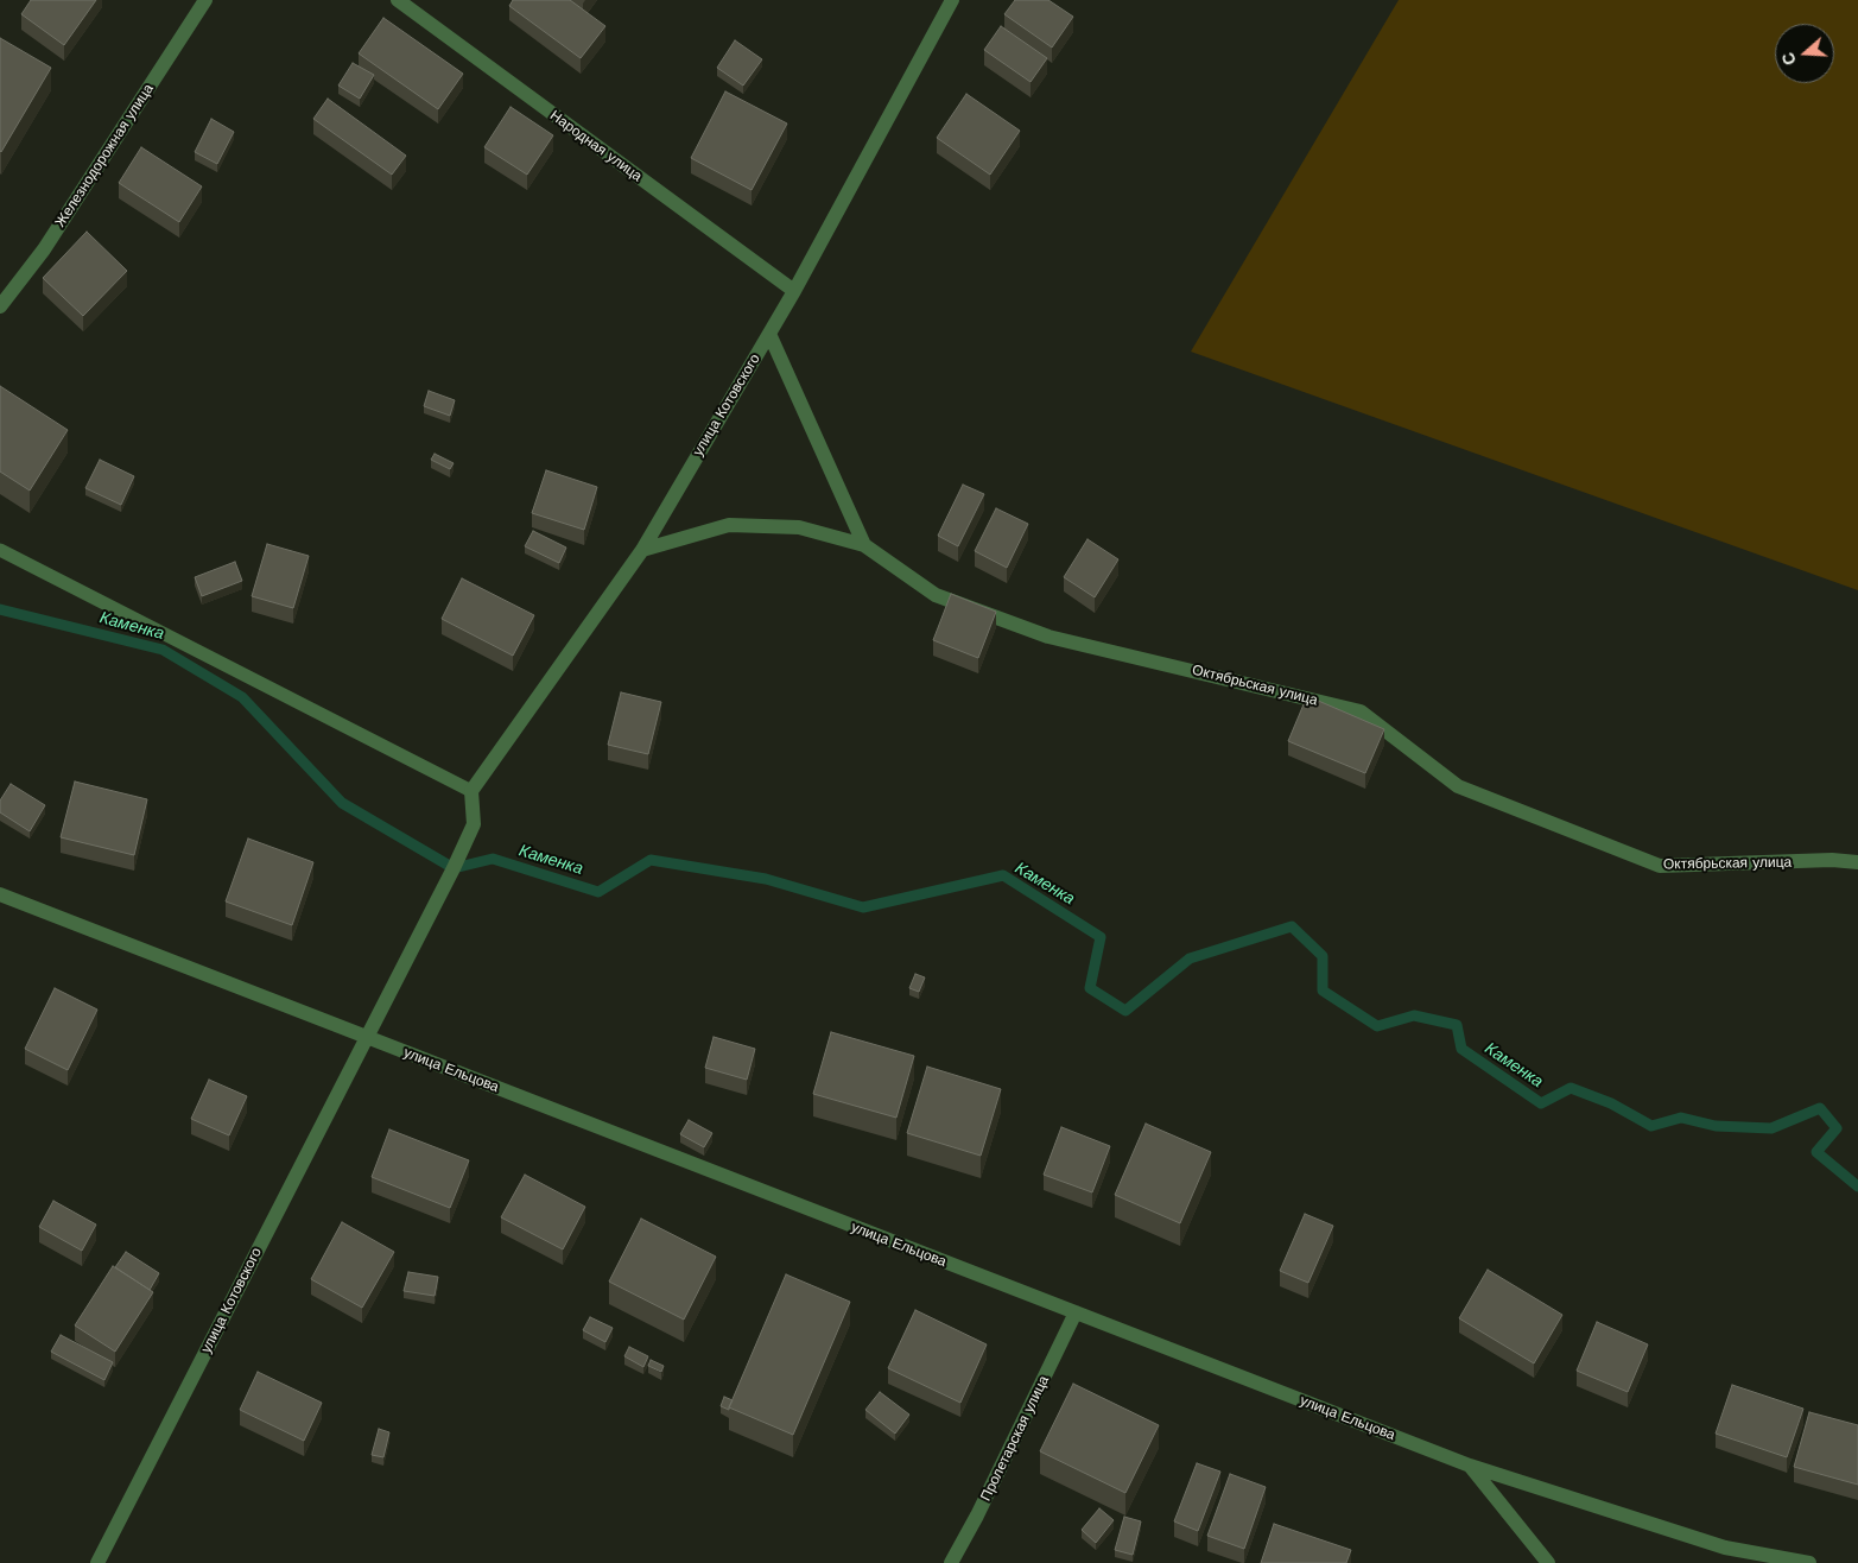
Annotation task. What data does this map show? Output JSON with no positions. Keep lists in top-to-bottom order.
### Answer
{
  "streets": {
    "street": [
      "Народная улица",
      "Железнодорожная улица",
      "улица Котовского",
      "Октябрьская улица",
      "улица Ельцова",
      "Пролетарская улица"
    ]
  },
  "crossings": [
    ["Народная улица", "улица Котовского"],
    ["улица Котовского", "Октябрьская улица"],
    ["улица Котовского", "улица Ельцова"],
    ["улица Ельцова", "Пролетарская улица"]
  ],
  "water": ["Каменка"],
  "north": "left"
}
